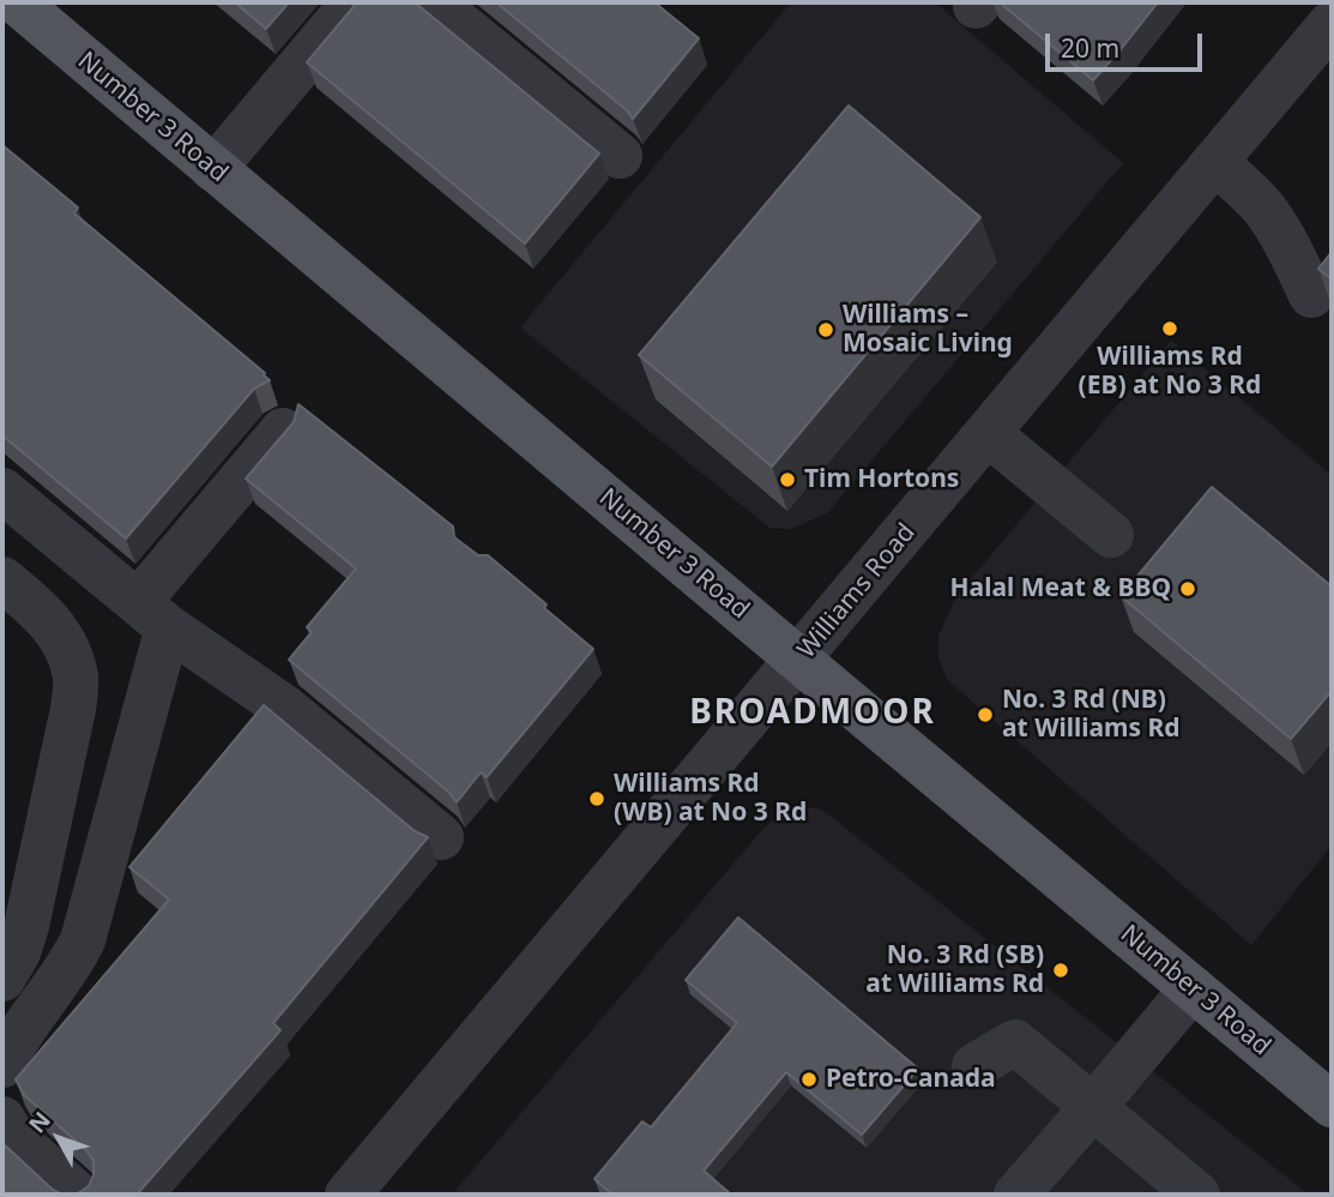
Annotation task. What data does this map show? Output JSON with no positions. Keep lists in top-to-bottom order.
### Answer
{
  "streets": {
    "main road": ["Number 3 Road"],
    "street": ["Williams Road"]
  },
  "crossings": [
    ["Number 3 Road", "Williams Road"]
  ],
  "districts": ["BROADMOOR"],
  "places": [
    "Williams Rd (EB) at No 3 Rd",
    "Williams – Mosaic Living",
    "Tim Hortons",
    "Halal Meat & BBQ",
    "No. 3 Rd (NB) at Williams Rd",
    "Williams Rd (WB) at No 3 Rd",
    "No. 3 Rd (SB) at Williams Rd",
    "Petro-Canada"
  ],
  "scale_bar": "20 m",
  "north": "top left"
}
